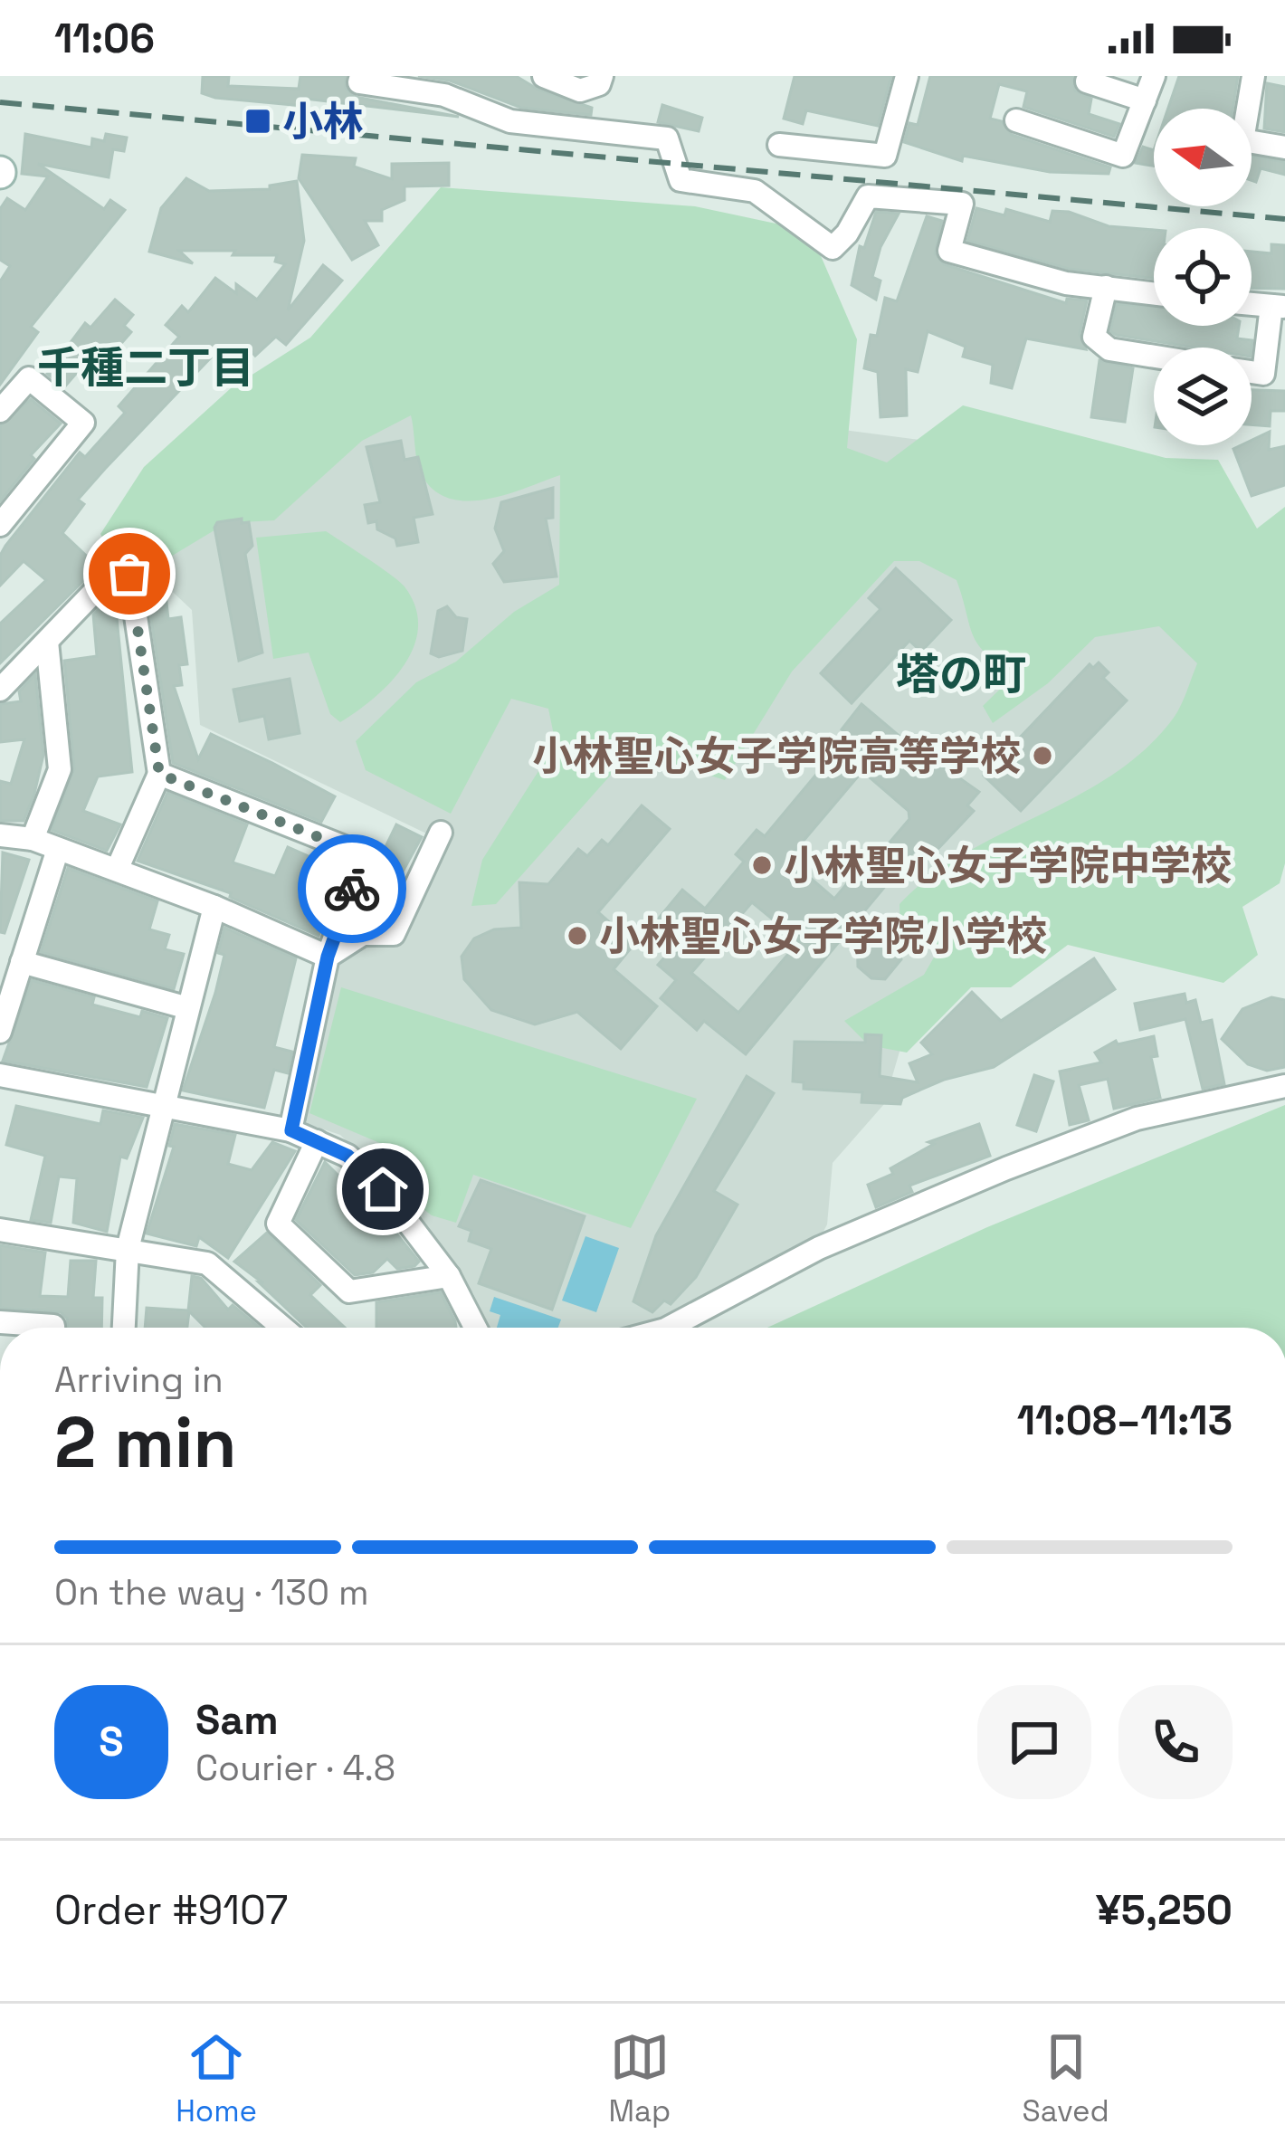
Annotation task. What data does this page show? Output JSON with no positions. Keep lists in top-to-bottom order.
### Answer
{
  "districts": ["千種二丁目", "塔の町"],
  "places": {
    "transit": ["小林"],
    "other": ["小林聖心女子学院高等学校", "小林聖心女子学院中学校", "小林聖心女子学院小学校"]
  },
  "north": "left",
  "page": {
    "status": "11:06",
    "heading": ["2 min", "Arriving in", "11:08–11:13"],
    "panel": [
      "Sam",
      "Courier · 4.8",
      "Order #9107",
      "¥5,250"
    ],
    "bar": "On the way · 130 m",
    "round": "S",
    "tabs": ["Home", "Map", "Saved"]
  }
}
